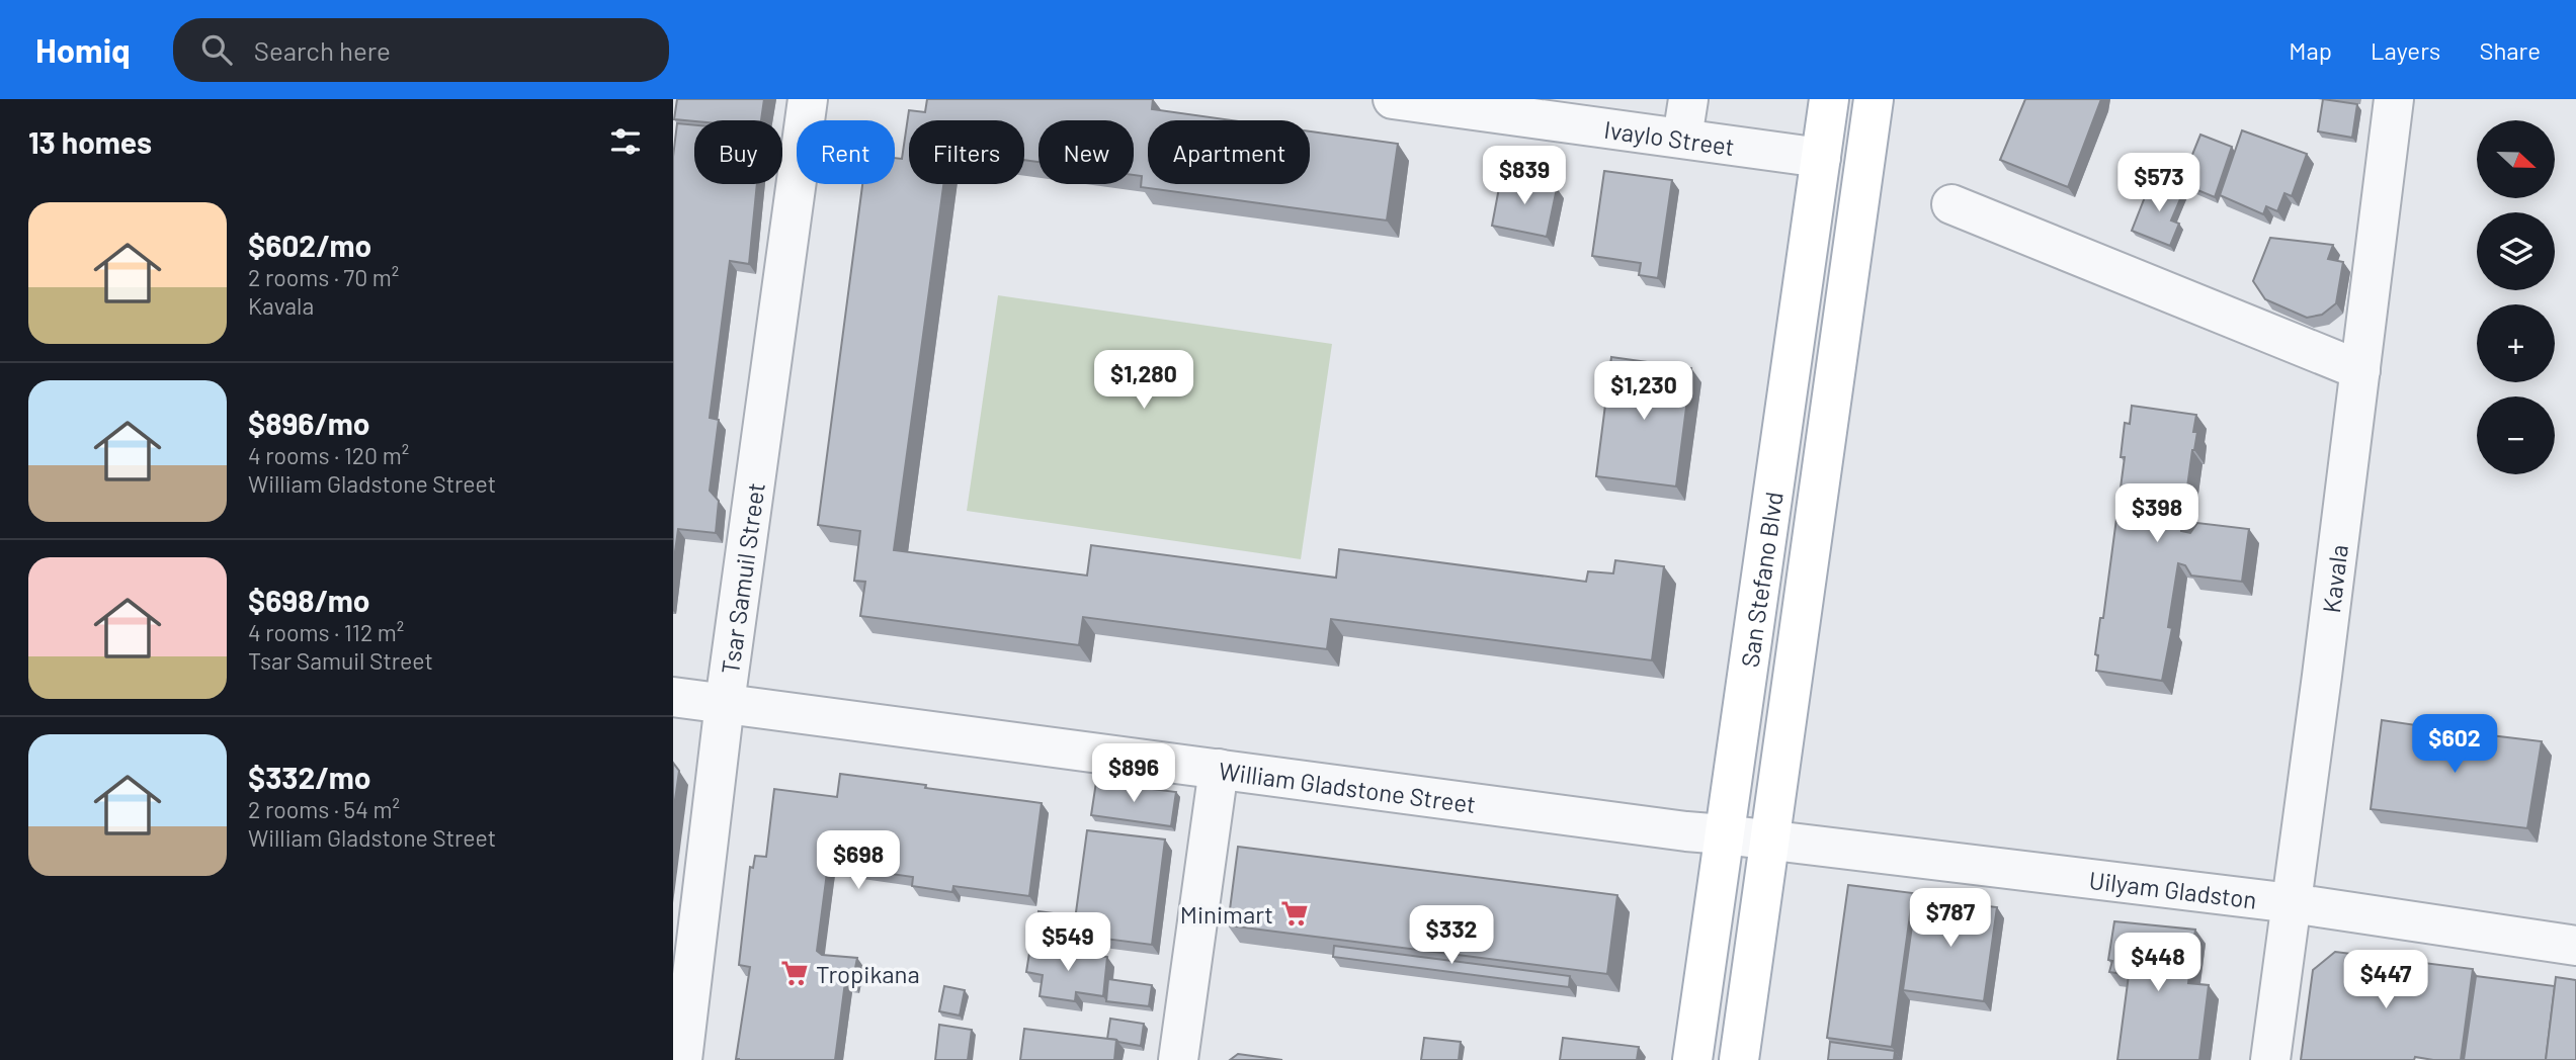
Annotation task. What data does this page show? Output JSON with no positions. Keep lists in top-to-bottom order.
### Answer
{
  "streets": {
    "main road": ["San Stefano Blvd"],
    "street": [
      "Ivaylo Street",
      "Tsar Samuil Street",
      "Kavala",
      "William Gladstone Street",
      "Uilyam Gladston"
    ]
  },
  "crossings": [
    ["Ivaylo Street", "San Stefano Blvd"],
    ["Tsar Samuil Street", "William Gladstone Street"],
    ["San Stefano Blvd", "William Gladstone Street"],
    ["San Stefano Blvd", "Uilyam Gladston"],
    ["Kavala", "Uilyam Gladston"],
    ["William Gladstone Street", "Uilyam Gladston"]
  ],
  "places": {
    "supermarket": ["Minimart", "Tropikana"]
  },
  "north": "right",
  "page": {
    "header": "Homiq",
    "search": "Search here",
    "nav": ["Map", "Layers", "Share"],
    "heading": "13 homes",
    "map_buttons": ["+", "−"],
    "chip": [
      "Buy",
      "Rent",
      "Filters",
      "New",
      "Apartment"
    ],
    "price": [
      "$839",
      "$573",
      "$1,280",
      "$1,230",
      "$398",
      "$602",
      "$896",
      "$698",
      "$787",
      "$332",
      "$549",
      "$448",
      "$447"
    ],
    "list": [
      {
        "name": "$602/mo",
        "note": "2 rooms · 70 m² · Kavala"
      },
      {
        "name": "$896/mo",
        "note": "4 rooms · 120 m² · William Gladstone Street"
      },
      {
        "name": "$698/mo",
        "note": "4 rooms · 112 m² · Tsar Samuil Street"
      },
      {
        "name": "$332/mo",
        "note": "2 rooms · 54 m² · William Gladstone Street"
      }
    ]
  }
}
